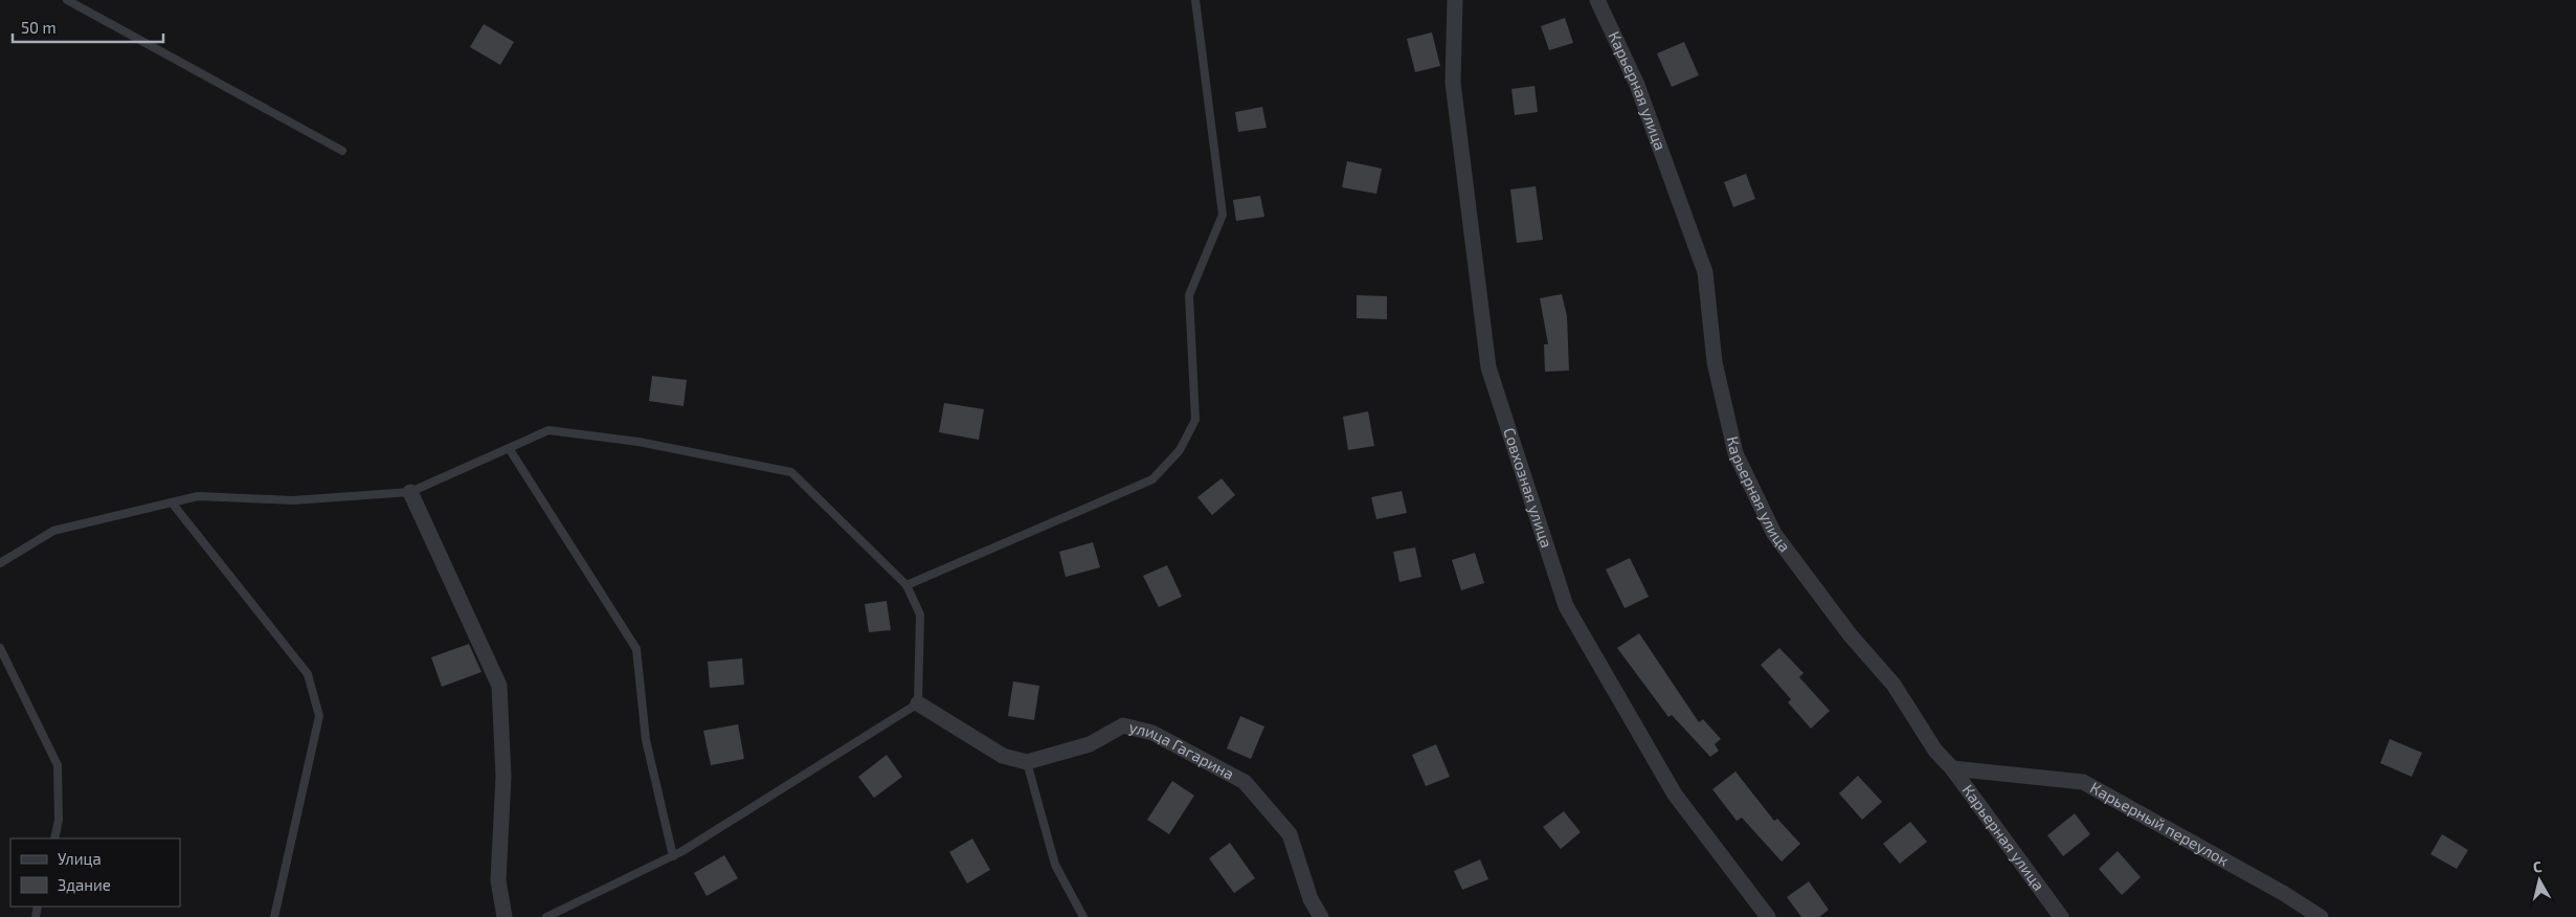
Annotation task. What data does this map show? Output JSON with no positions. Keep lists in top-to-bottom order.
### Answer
{
  "streets": {
    "street": [
      "Карьерная улица",
      "Совхозная улица",
      "улица Гагарина",
      "Карьерный переулок"
    ]
  },
  "crossings": [
    ["Карьерная улица", "Карьерный переулок"]
  ],
  "legend": ["Улица", "Здание"],
  "scale_bar": "50 m",
  "north": "top"
}
